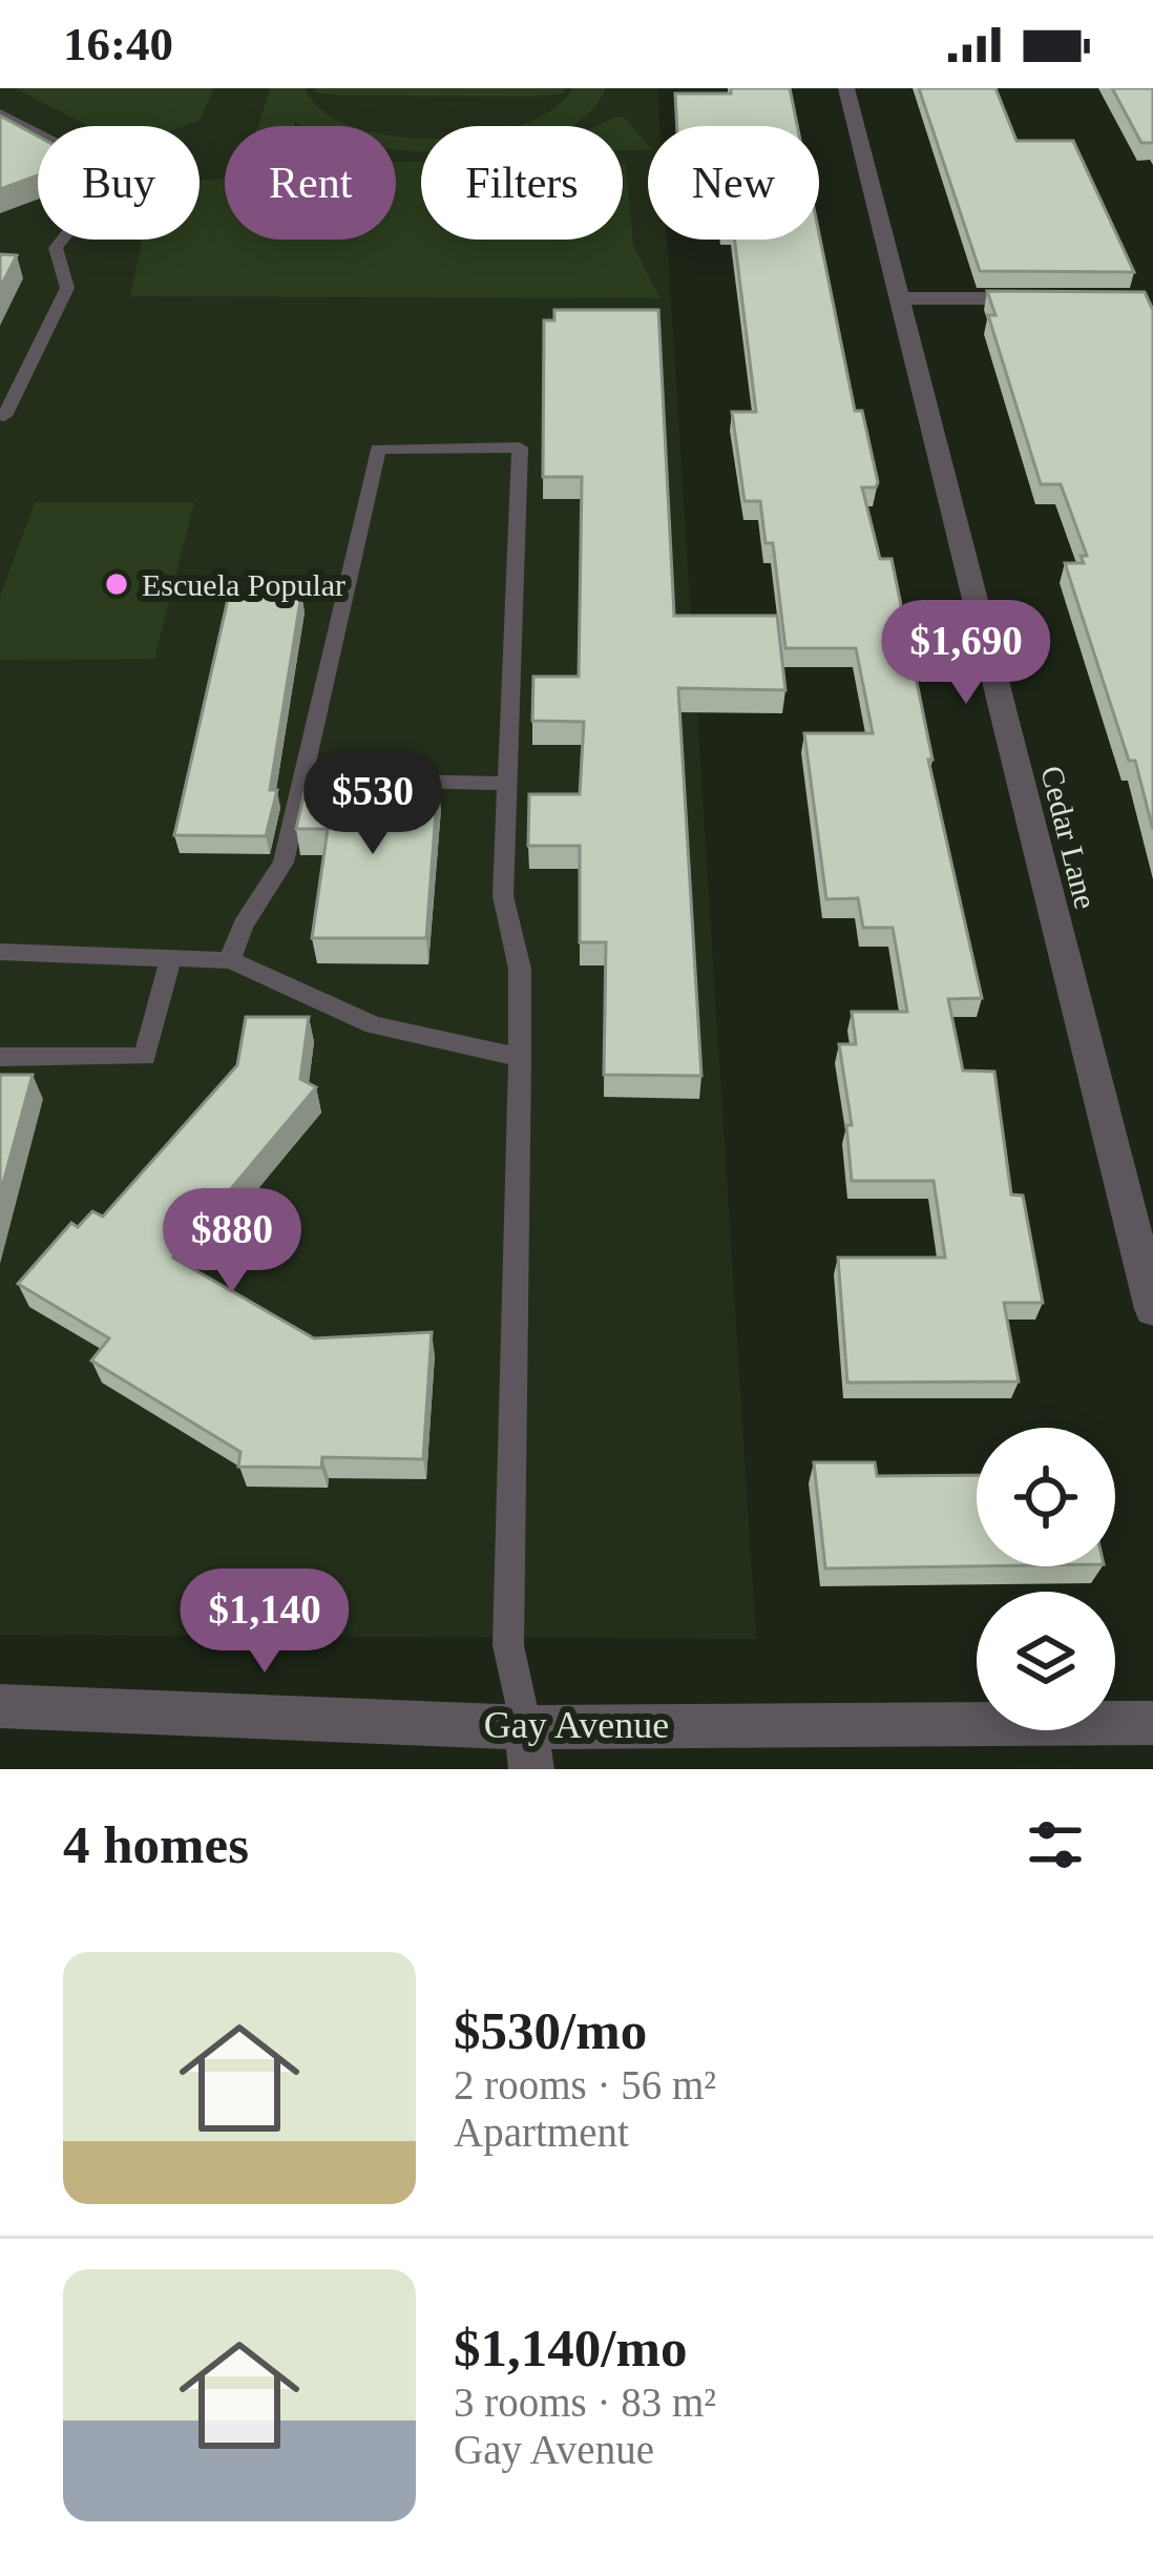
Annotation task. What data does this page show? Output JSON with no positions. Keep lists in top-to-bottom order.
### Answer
{
  "streets": {
    "street": ["Cedar Lane", "Gay Avenue"]
  },
  "places": ["Escuela Popular"],
  "page": {
    "status": "16:40",
    "chip": [
      "Buy",
      "Rent",
      "Filters",
      "New"
    ],
    "price": [
      "$1,690",
      "$530",
      "$880",
      "$1,140"
    ],
    "heading": "4 homes",
    "list": [
      {
        "name": "$530/mo",
        "note": "2 rooms · 56 m² · Apartment"
      },
      {
        "name": "$1,140/mo",
        "note": "3 rooms · 83 m² · Gay Avenue"
      }
    ]
  }
}
